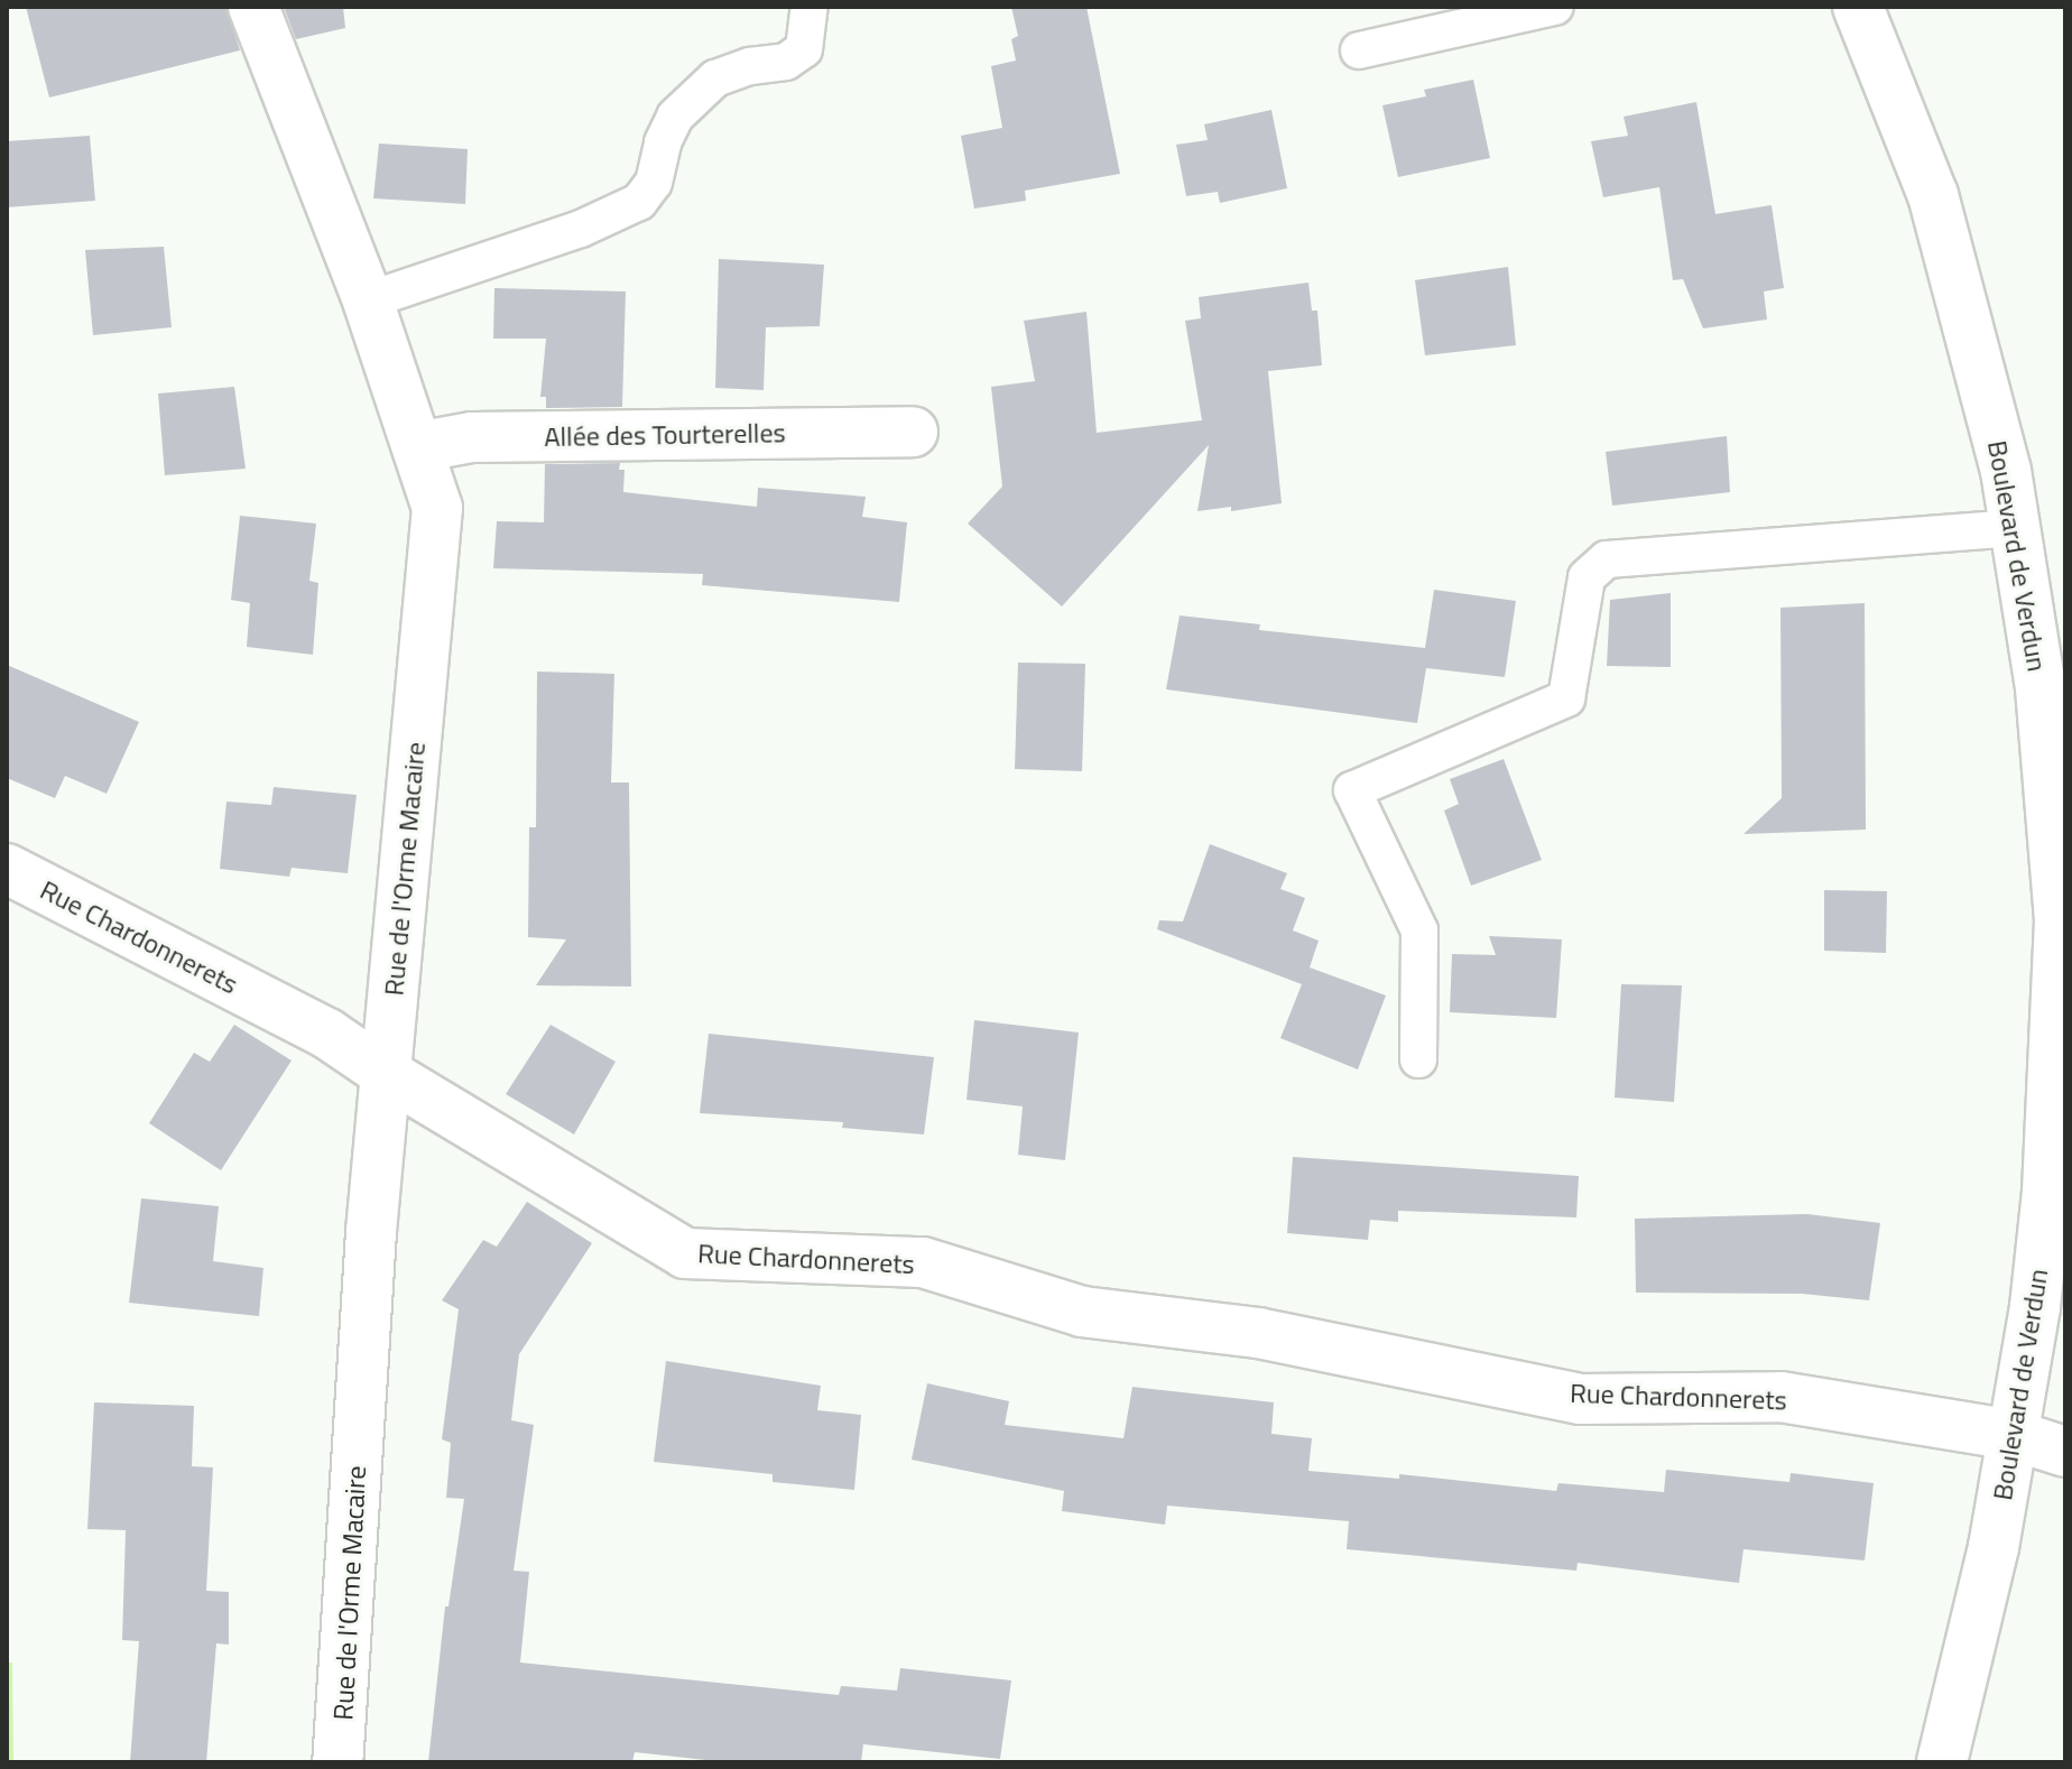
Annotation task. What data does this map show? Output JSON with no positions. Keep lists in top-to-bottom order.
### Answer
{
  "streets": {
    "street": [
      "Allée des Tourterelles",
      "Boulevard de Verdun",
      "Rue de l'Orme Macaire",
      "Rue Chardonnerets"
    ]
  },
  "crossings": [
    ["Allée des Tourterelles", "Rue de l'Orme Macaire"],
    ["Boulevard de Verdun", "Rue Chardonnerets"],
    ["Rue de l'Orme Macaire", "Rue Chardonnerets"]
  ]
}
